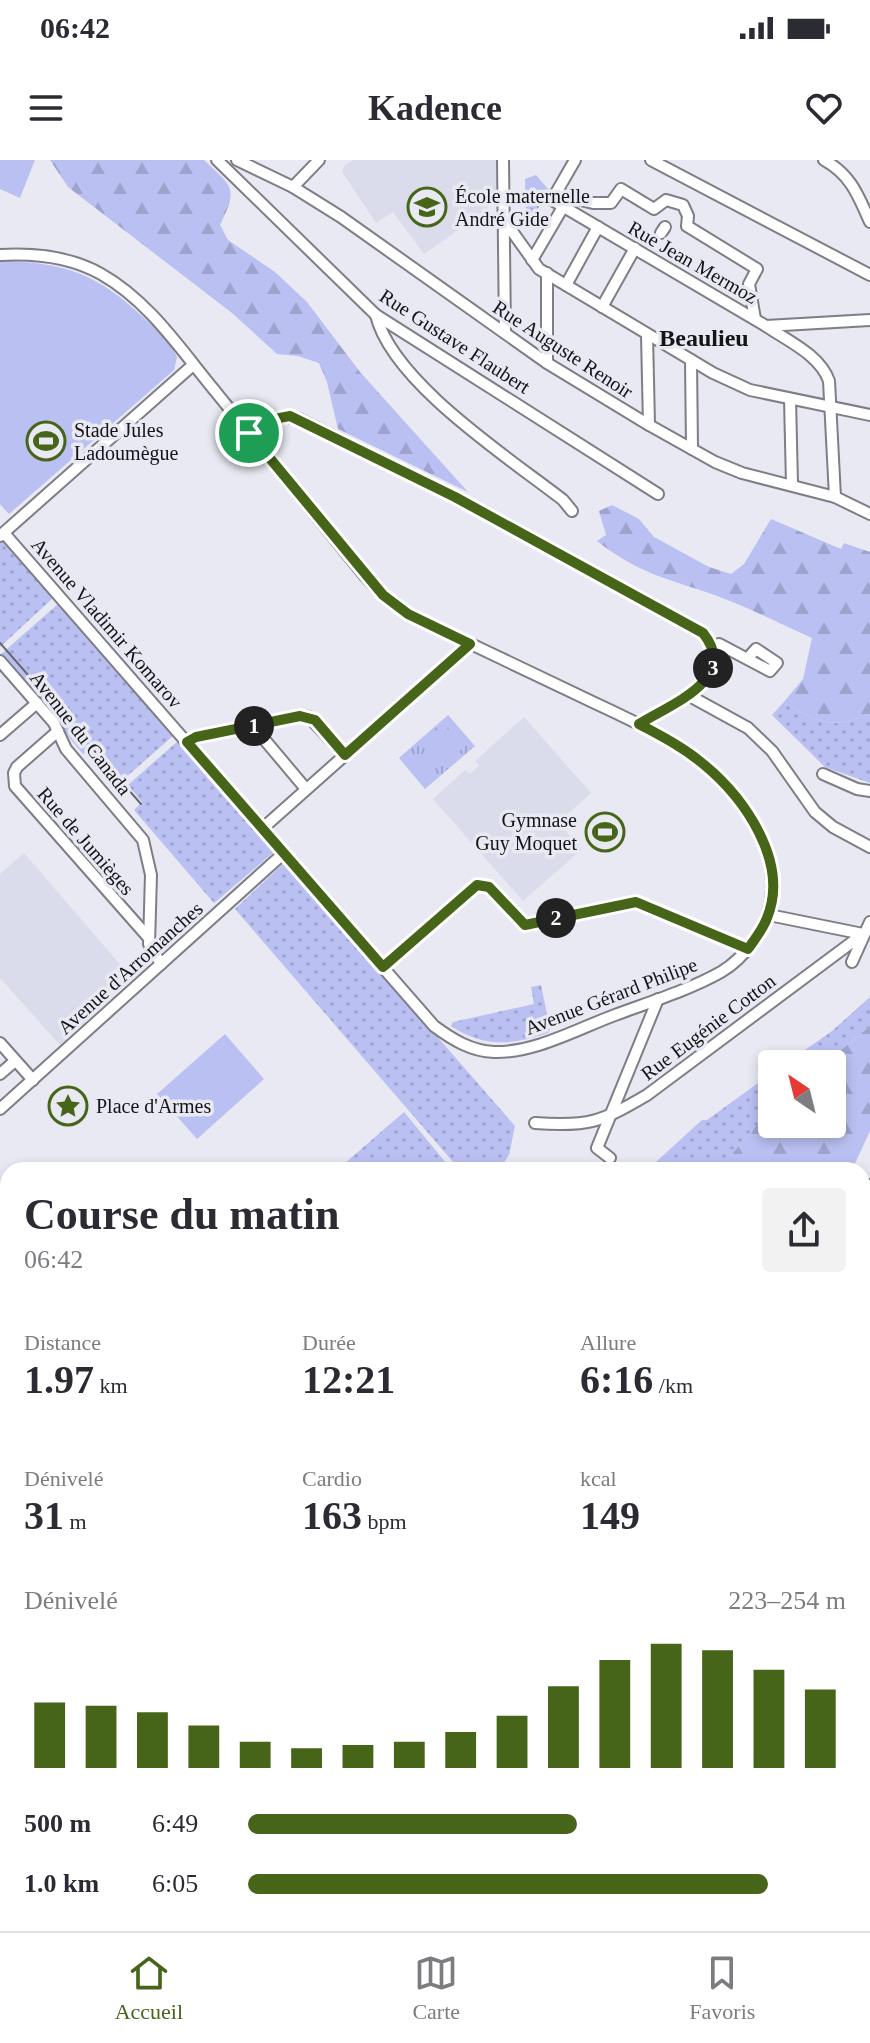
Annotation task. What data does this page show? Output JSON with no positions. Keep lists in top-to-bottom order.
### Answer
{
  "streets": {
    "street": [
      "Rue Jean Mermoz",
      "Rue Gustave Flaubert",
      "Rue Auguste Renoir",
      "Avenue Vladimir Komarov",
      "Avenue du Canada",
      "Rue de Jumièges",
      "Avenue d'Arromanches",
      "Avenue Gérard Philipe",
      "Rue Eugénie Cotton"
    ]
  },
  "crossings": [
    ["Avenue Vladimir Komarov", "Avenue d'Arromanches"],
    ["Avenue Vladimir Komarov", "Avenue Gérard Philipe"],
    ["Avenue du Canada", "Rue de Jumièges"],
    ["Avenue du Canada", "Avenue d'Arromanches"]
  ],
  "districts": ["Beaulieu"],
  "places": {
    "school or university": ["École maternelle André Gide"],
    "sports": ["Stade Jules Ladoumègue", "Gymnase Guy Moquet"],
    "place": ["Place d'Armes"]
  },
  "north": "top left",
  "page": {
    "status": "06:42",
    "header": "Kadence",
    "pins": ["3", "1", "2"],
    "heading": ["Course du matin", "06:42"],
    "stats": [
      ["Distance", "1.97 km"],
      ["Durée", "12:21"],
      ["Allure", "6:16 /km"],
      ["Dénivelé", "31 m"],
      ["Cardio", "163 bpm"],
      ["kcal", "149"]
    ],
    "chart": ["Dénivelé", "223–254 m"],
    "list": [
      {
        "name": "500 m",
        "note": "6:49"
      },
      {
        "name": "1.0 km",
        "note": "6:05"
      }
    ],
    "tabs": ["Accueil", "Carte", "Favoris"]
  }
}
